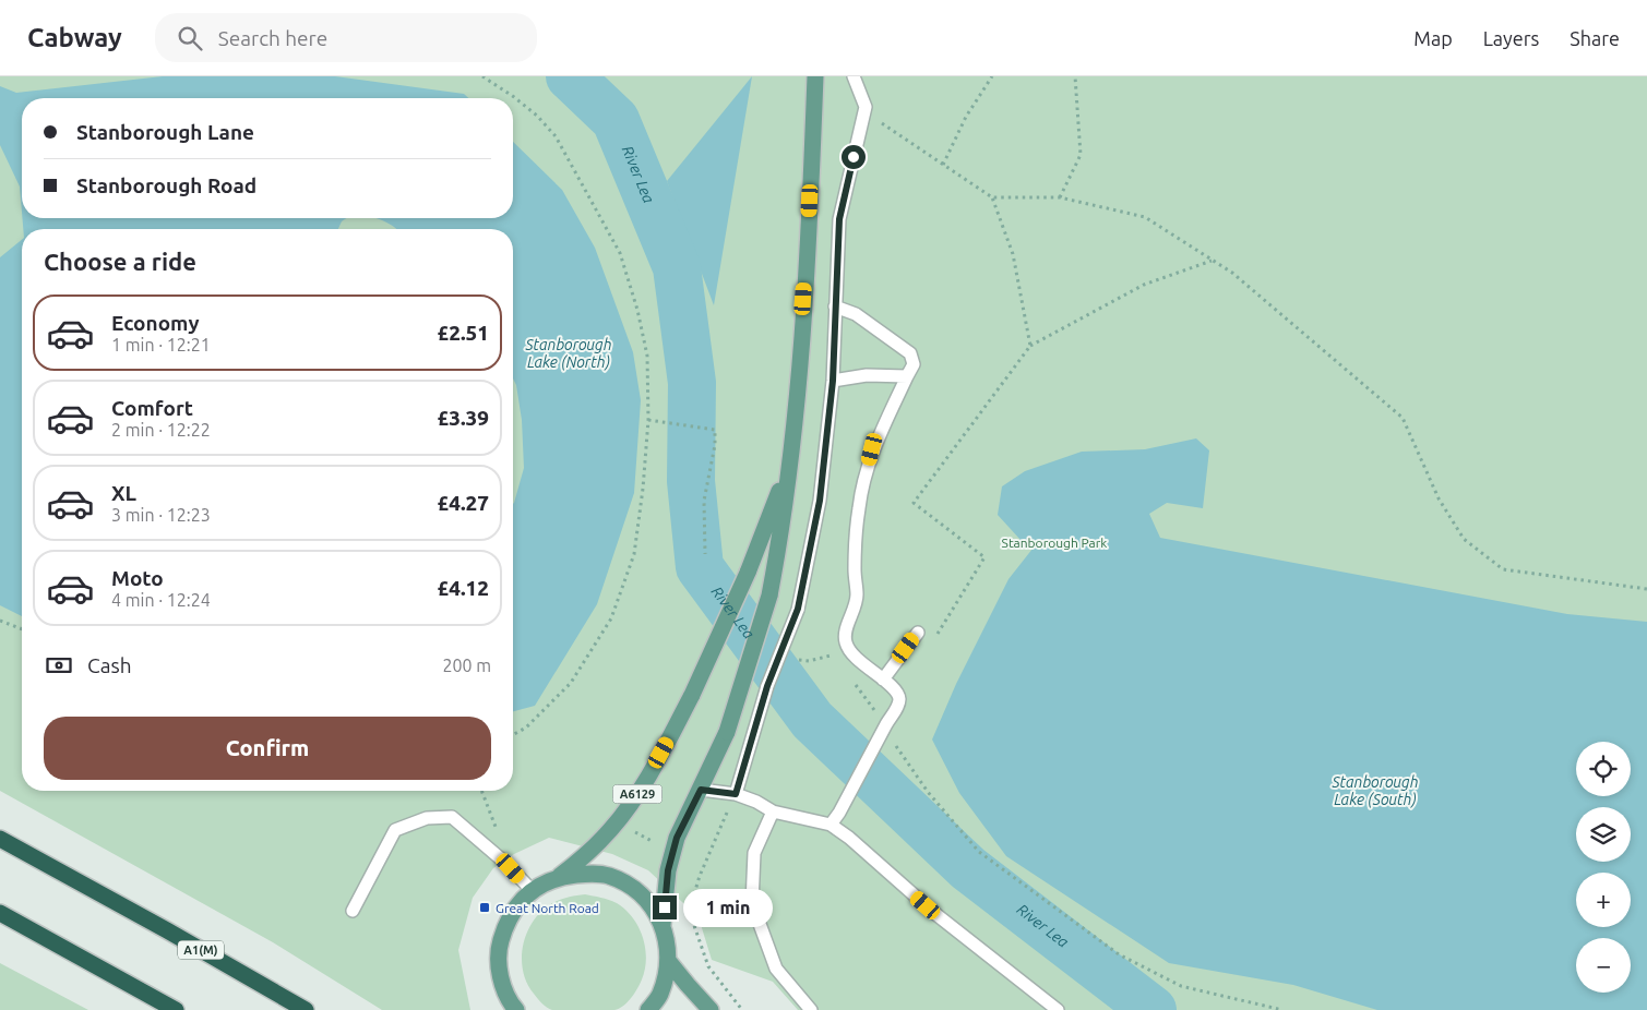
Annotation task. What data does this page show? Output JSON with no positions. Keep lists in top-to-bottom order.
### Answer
{
  "streets": {
    "highway": ["A1(M)"],
    "main road": ["A6129"]
  },
  "water": ["River Lea", "Stanborough Lake (North)", "Stanborough Lake (South)"],
  "parks": ["Stanborough Park"],
  "places": {
    "transit": ["Great North Road"]
  },
  "page": {
    "header": "Cabway",
    "search": "Search here",
    "nav": ["Map", "Layers", "Share"],
    "banner": ["Stanborough Lane", "Stanborough Road"],
    "heading": "Choose a ride",
    "list": [
      {
        "name": "Economy",
        "note": "1 min · 12:21",
        "value": "£2.51"
      },
      {
        "name": "Comfort",
        "note": "2 min · 12:22",
        "value": "£3.39"
      },
      {
        "name": "XL",
        "note": "3 min · 12:23",
        "value": "£4.27"
      },
      {
        "name": "Moto",
        "note": "4 min · 12:24",
        "value": "£4.12"
      }
    ],
    "pay": ["Cash", "200 m"],
    "buttons": "Confirm",
    "map_buttons": ["+", "−"],
    "bubble": "1 min"
  }
}
